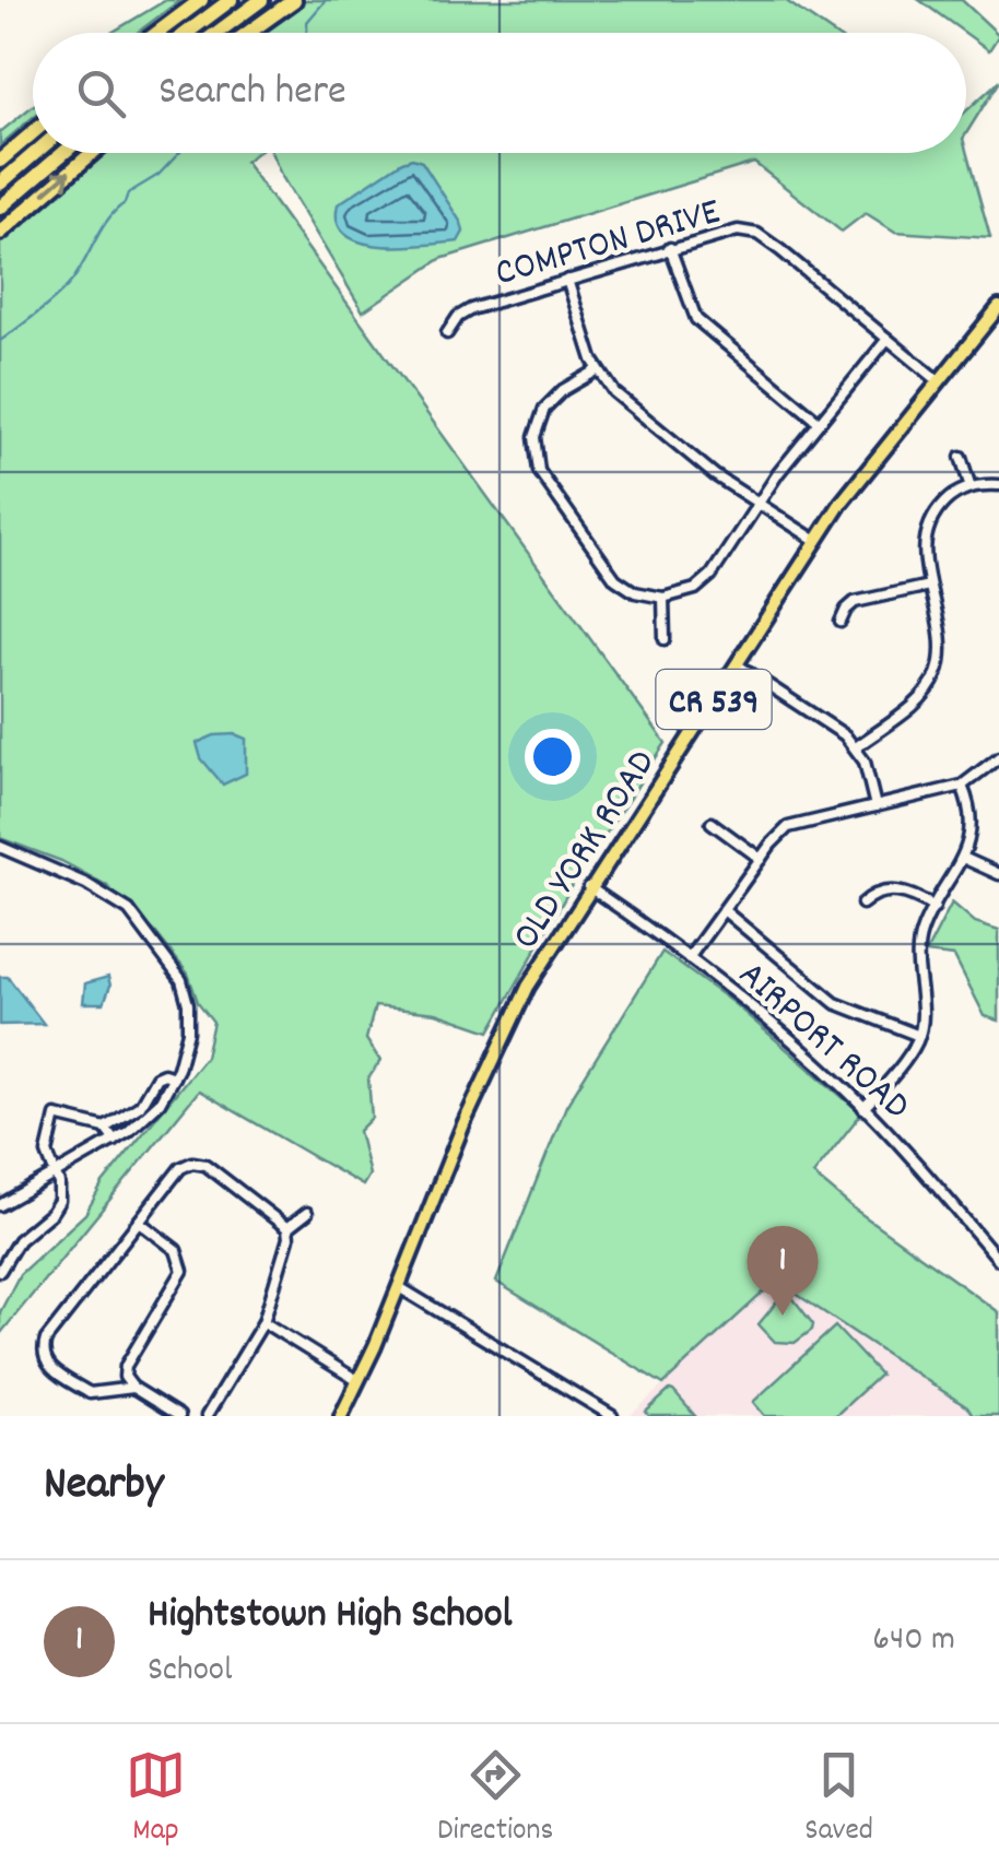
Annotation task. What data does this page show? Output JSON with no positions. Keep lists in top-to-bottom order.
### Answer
{
  "streets": {
    "main road": ["CR 539", "OLD YORK ROAD"],
    "street": ["COMPTON DRIVE", "AIRPORT ROAD"]
  },
  "crossings": [
    ["COMPTON DRIVE", "OLD YORK ROAD"],
    ["CR 539", "OLD YORK ROAD"],
    ["OLD YORK ROAD", "AIRPORT ROAD"]
  ],
  "page": {
    "search": "Search here",
    "pins": "1",
    "heading": "Nearby",
    "list": [
      {
        "mark": "1",
        "name": "Hightstown High School",
        "note": "School",
        "value": "640 m"
      }
    ],
    "nav": ["Map", "Directions", "Saved"]
  }
}
